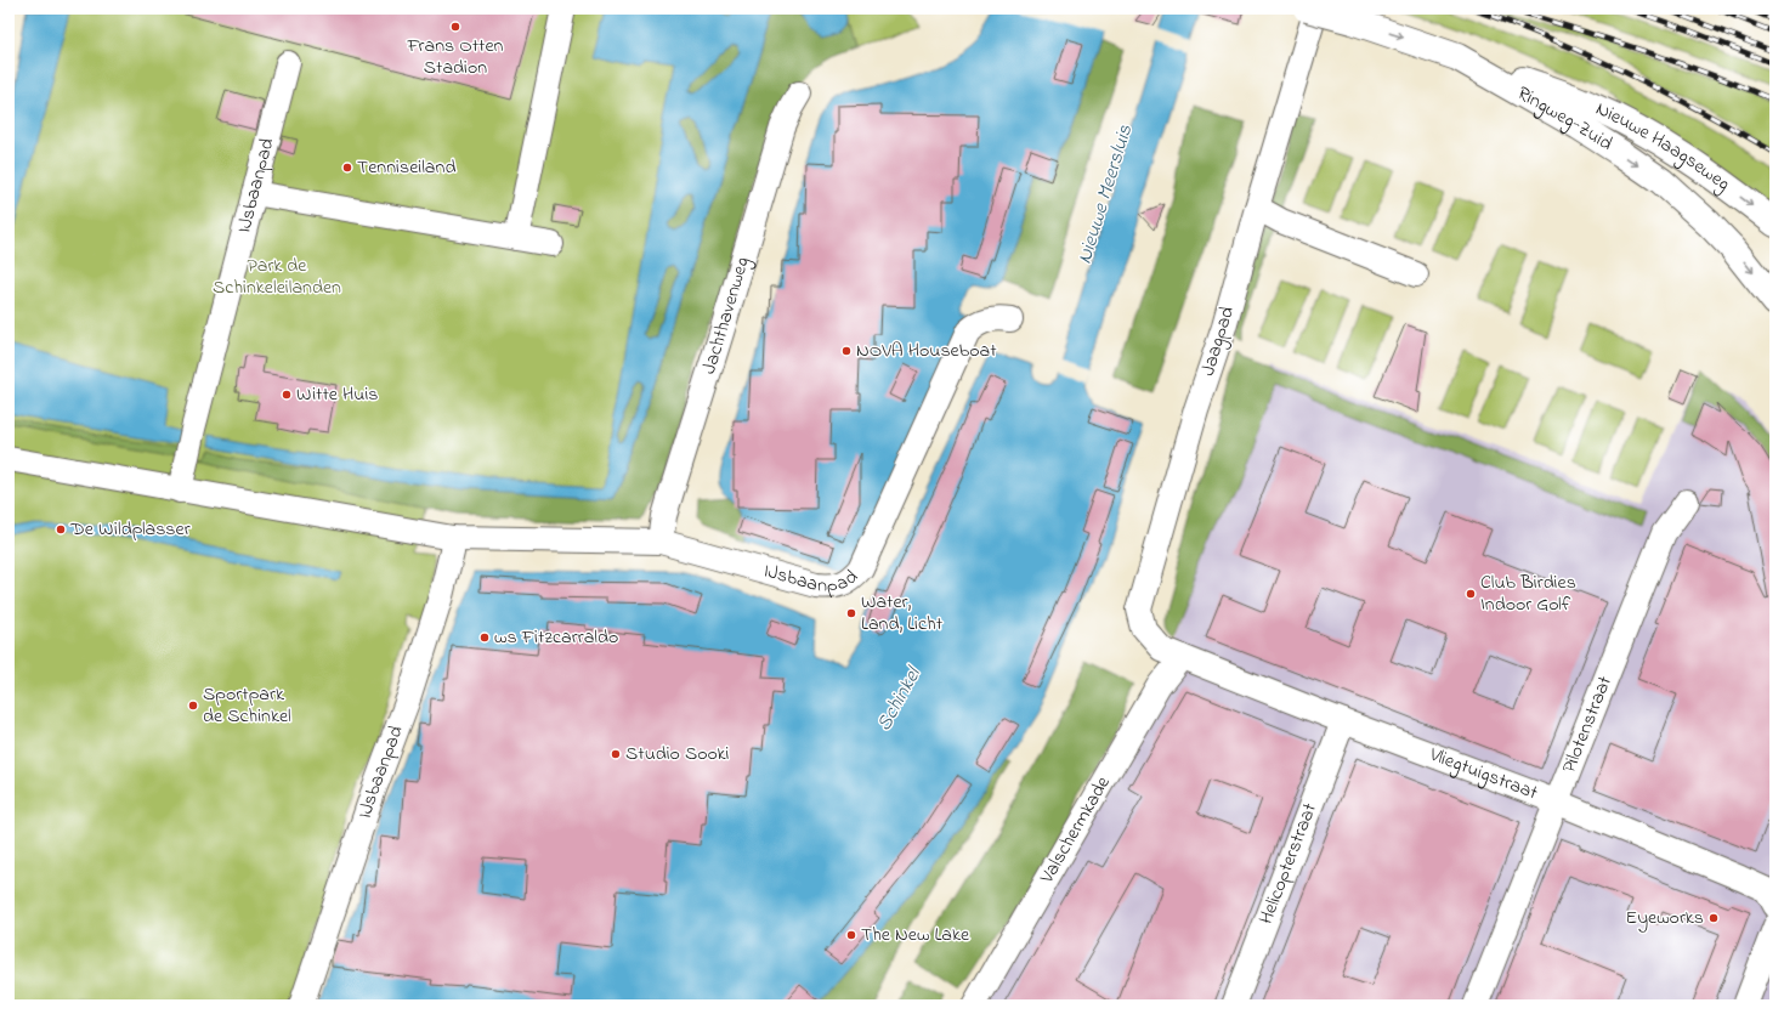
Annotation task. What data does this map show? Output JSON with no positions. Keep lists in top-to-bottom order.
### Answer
{
  "streets": {
    "highway": ["Ringweg-Zuid", "Nieuwe Haagseweg"],
    "street": [
      "IJsbaanpad",
      "Jachthavenweg",
      "Jaagpad",
      "Pilotenstraat",
      "Vliegtuigstraat",
      "Valschermkade",
      "Helicopterstraat"
    ]
  },
  "crossings": [
    ["Ringweg-Zuid", "Nieuwe Haagseweg"],
    ["IJsbaanpad", "Jachthavenweg"],
    ["Jaagpad", "Vliegtuigstraat"],
    ["Jaagpad", "Valschermkade"],
    ["Pilotenstraat", "Vliegtuigstraat"],
    ["Vliegtuigstraat", "Valschermkade"],
    ["Vliegtuigstraat", "Helicopterstraat"]
  ],
  "one_way": ["Ringweg-Zuid", "Nieuwe Haagseweg"],
  "water": ["Nieuwe Meersluis", "Schinkel"],
  "parks": ["Park de Schinkeleilanden"],
  "places": [
    "Frans Otten Stadion",
    "Tenniseiland",
    "NOVA Houseboat",
    "Witte Huis",
    "De Wildplasser",
    "Club Birdies Indoor Golf",
    "Water, Land, Licht",
    "ws Fitzcarraldo",
    "Sportpark de Schinkel",
    "Studio Sooki",
    "Eyeworks",
    "The New Lake"
  ]
}
